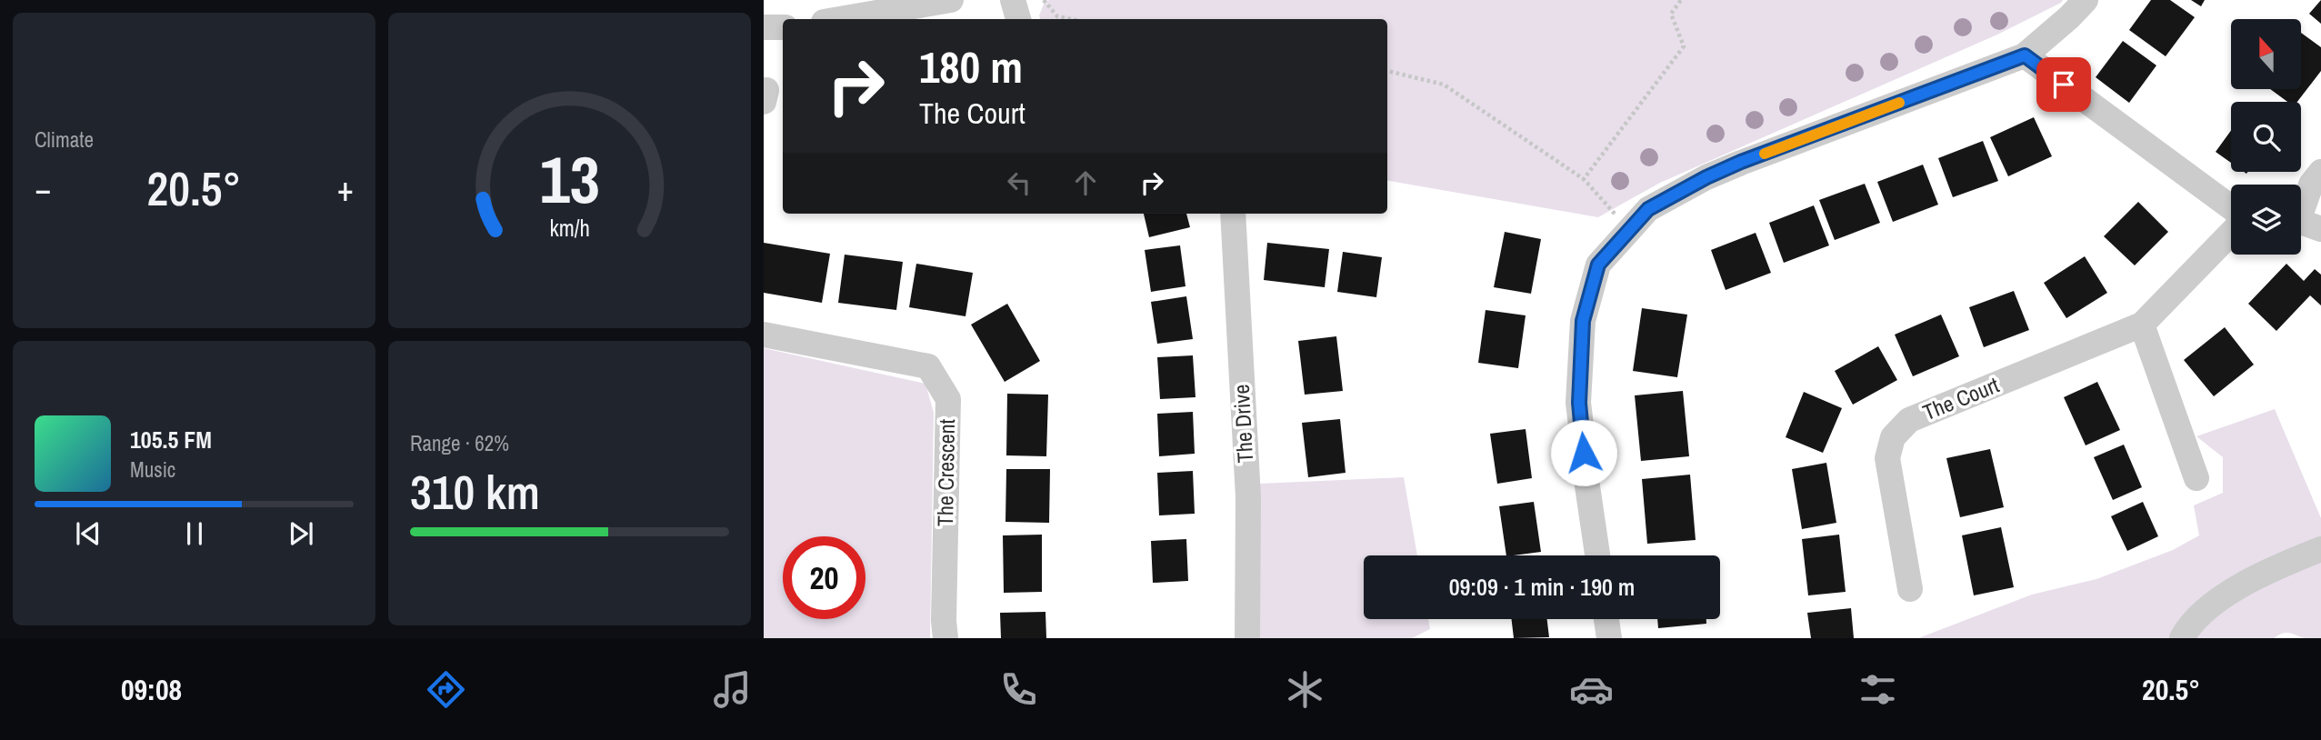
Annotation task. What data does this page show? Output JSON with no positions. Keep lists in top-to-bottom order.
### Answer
{
  "streets": {
    "street": ["The Court", "The Drive", "The Crescent"]
  },
  "north": "top",
  "page": {
    "tile": [
      "Climate",
      ["Range · 62%", "310 km"]
    ],
    "turn": ["180 m", "The Court"],
    "heat": ["−", "20.5°", "+"],
    "song": ["105.5 FM", "Music"],
    "limit": "20",
    "trip": "09:09 · 1 min · 190 m",
    "tabs": ["09:08", "20.5°"],
    "gauge": ["13", "km/h"]
  }
}
